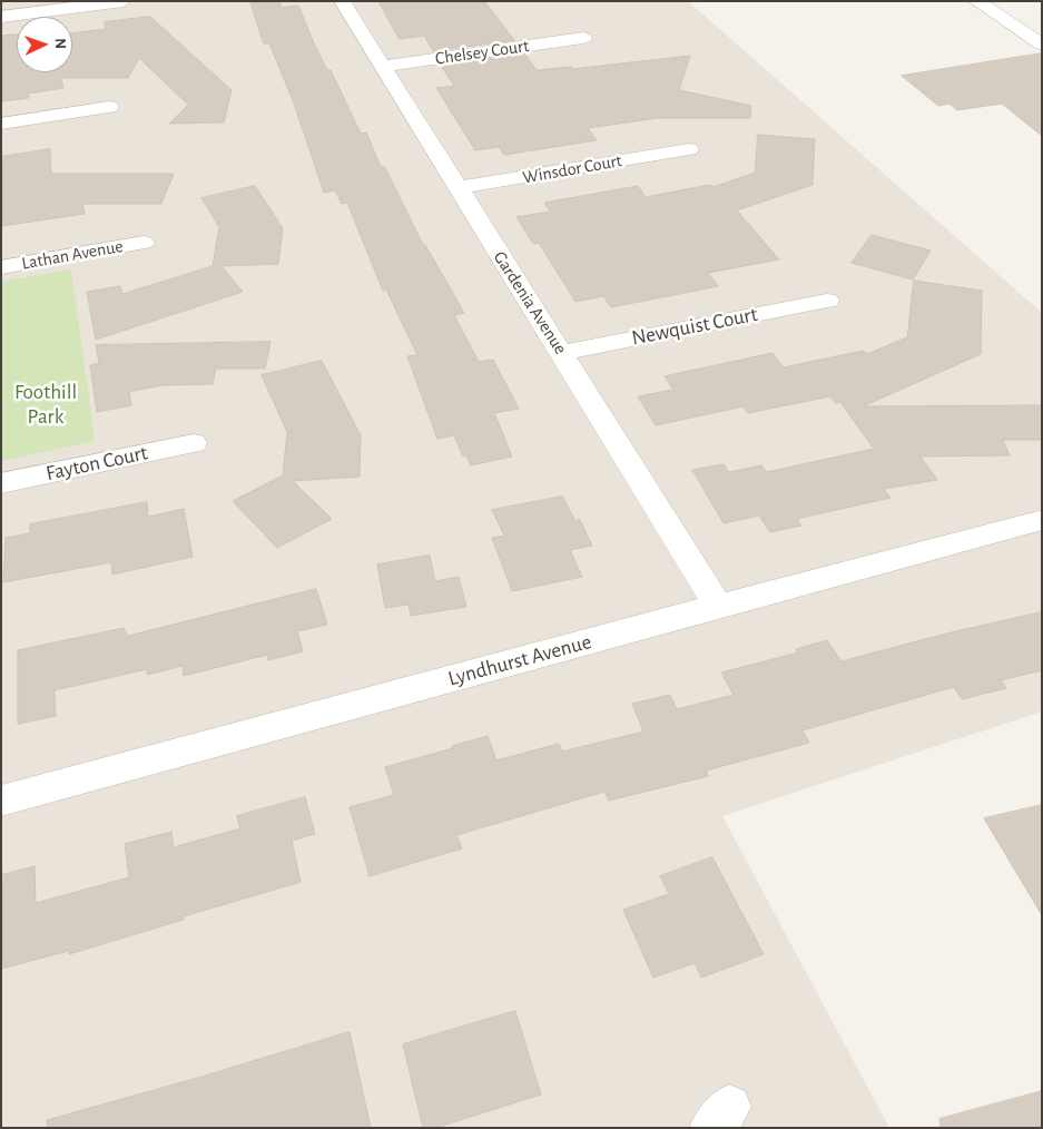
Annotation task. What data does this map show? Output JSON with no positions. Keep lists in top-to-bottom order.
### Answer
{
  "streets": {
    "street": [
      "Chelsey Court",
      "Winsdor Court",
      "Lathan Avenue",
      "Gardenia Avenue",
      "Newquist Court",
      "Fayton Court",
      "Lyndhurst Avenue"
    ]
  },
  "crossings": [
    ["Chelsey Court", "Gardenia Avenue"],
    ["Winsdor Court", "Gardenia Avenue"],
    ["Gardenia Avenue", "Newquist Court"],
    ["Gardenia Avenue", "Lyndhurst Avenue"]
  ],
  "parks": ["Foothill Park"],
  "north": "right"
}
